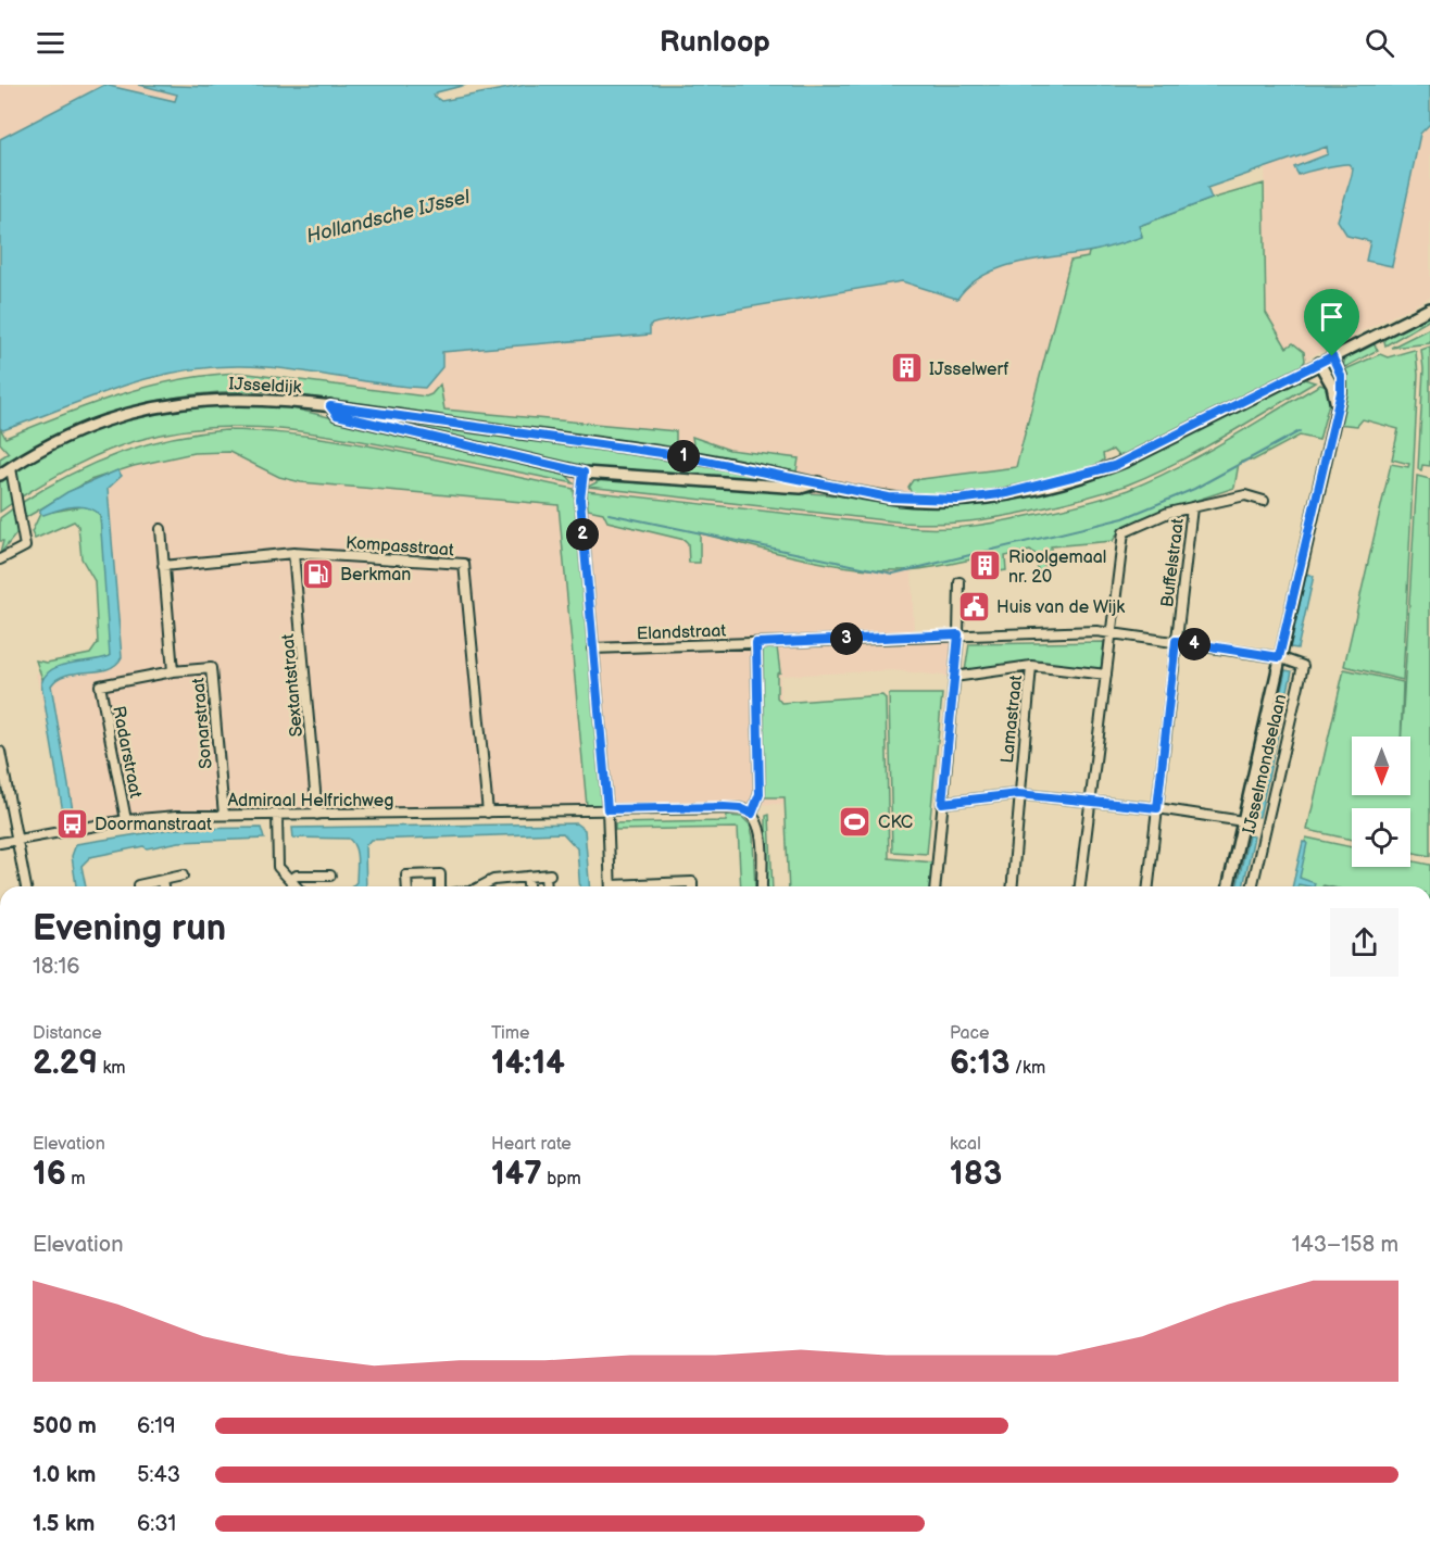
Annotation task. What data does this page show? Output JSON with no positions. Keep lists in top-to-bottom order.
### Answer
{
  "streets": {
    "street": [
      "IJsseldijk",
      "Kompasstraat",
      "Buffelstraat",
      "Elandstraat",
      "Sextantstraat",
      "Lamastraat",
      "Sonarstraat",
      "Radarstraat",
      "IJsselmondselaan",
      "Admiraal Helfrichweg"
    ]
  },
  "crossings": [
    ["IJsseldijk", "IJsselmondselaan"],
    ["Kompasstraat", "Sextantstraat"],
    ["Kompasstraat", "Admiraal Helfrichweg"],
    ["Buffelstraat", "Elandstraat"],
    ["Elandstraat", "IJsselmondselaan"],
    ["Sextantstraat", "Admiraal Helfrichweg"],
    ["Sonarstraat", "Radarstraat"],
    ["Sonarstraat", "Admiraal Helfrichweg"],
    ["Radarstraat", "Admiraal Helfrichweg"]
  ],
  "water": ["Hollandsche IJssel"],
  "places": {
    "building": ["IJsselwerf", "Rioolgemaal nr. 20"],
    "fuel station": ["Berkman"],
    "public building": ["Huis van de Wijk"],
    "sports": ["CKC"],
    "bus stop": ["Doormanstraat"]
  },
  "north": "bottom",
  "page": {
    "header": "Runloop",
    "pins": [
      "1",
      "2",
      "3",
      "4"
    ],
    "heading": ["Evening run", "18:16"],
    "stats": [
      ["Distance", "2.29 km"],
      ["Time", "14:14"],
      ["Pace", "6:13 /km"],
      ["Elevation", "16 m"],
      ["Heart rate", "147 bpm"],
      ["kcal", "183"]
    ],
    "chart": ["Elevation", "143–158 m"],
    "list": [
      {
        "name": "500 m",
        "note": "6:19"
      },
      {
        "name": "1.0 km",
        "note": "5:43"
      },
      {
        "name": "1.5 km",
        "note": "6:31"
      }
    ]
  }
}
